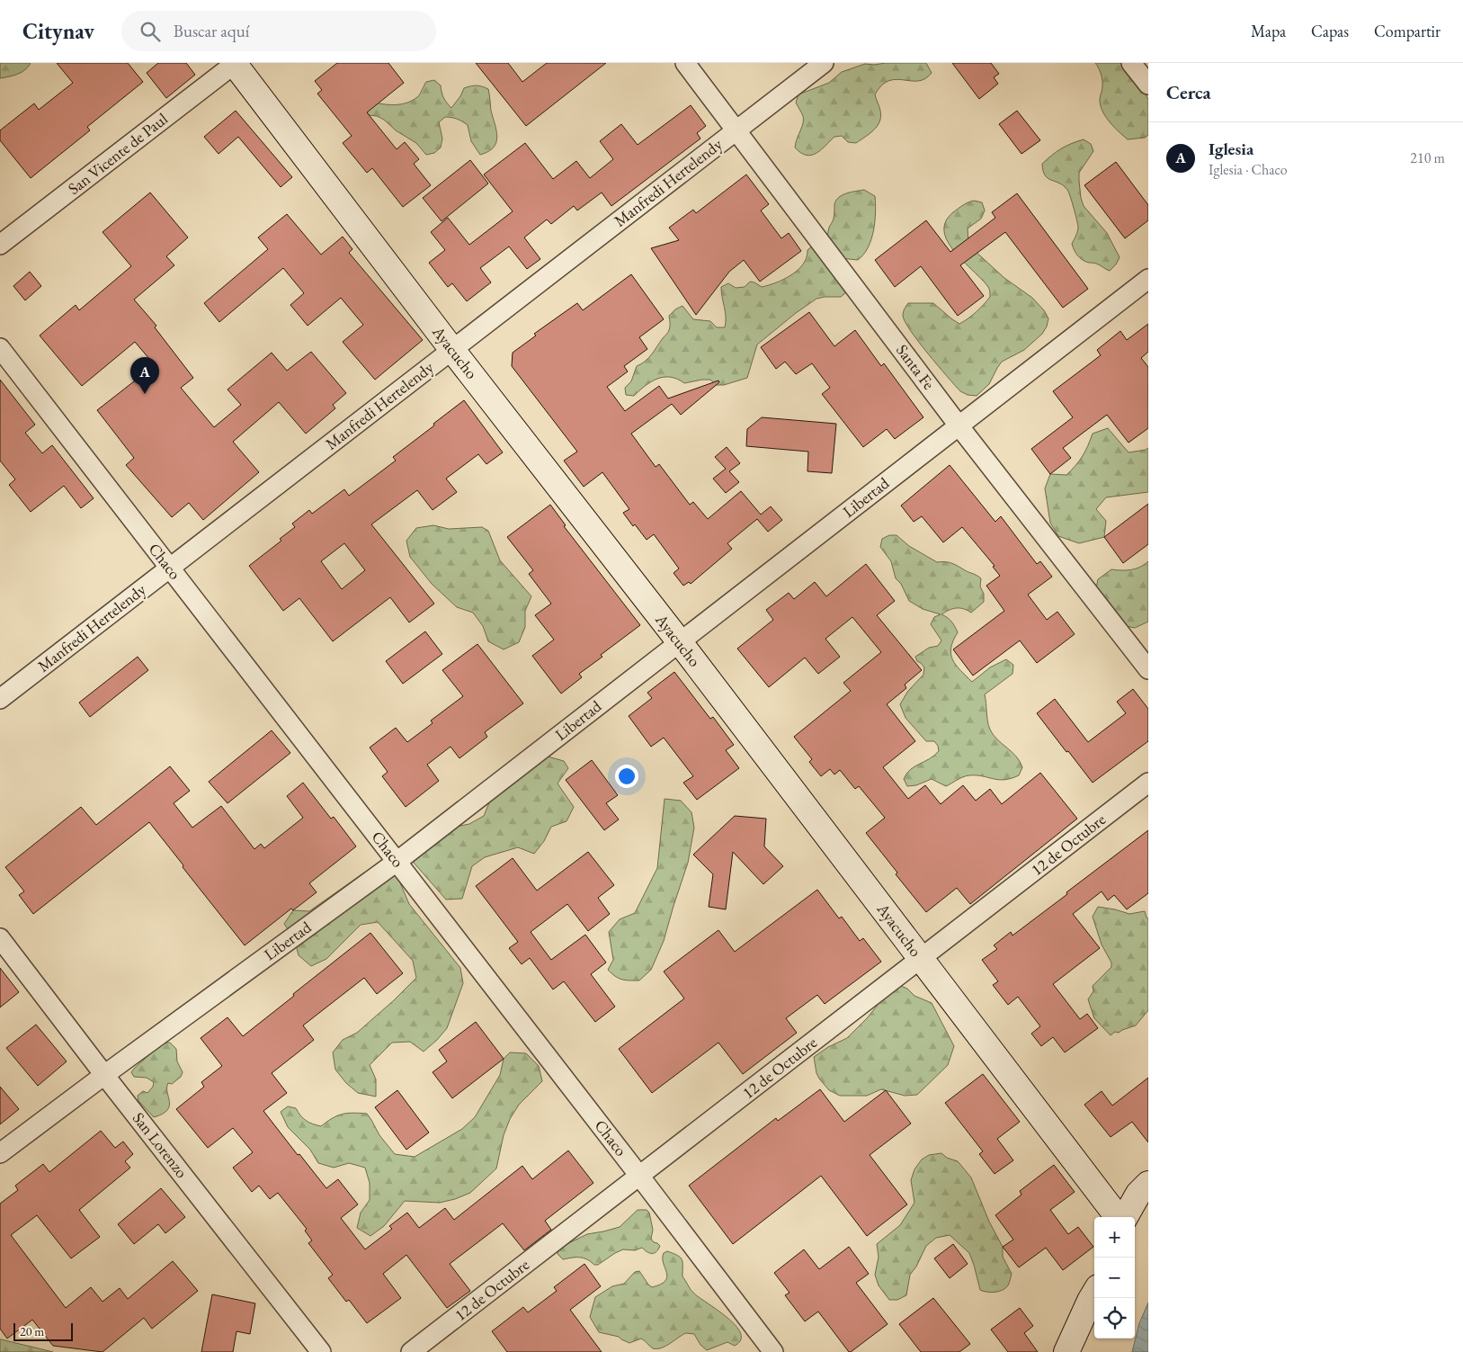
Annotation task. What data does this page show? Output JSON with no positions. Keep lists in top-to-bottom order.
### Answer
{
  "streets": {
    "street": [
      "San Vicente de Paul",
      "Manfredi Hertelendy",
      "Ayacucho",
      "Santa Fe",
      "Libertad",
      "Chaco",
      "12 de Octubre",
      "San Lorenzo"
    ]
  },
  "crossings": [
    ["San Vicente de Paul", "Ayacucho"],
    ["Manfredi Hertelendy", "Ayacucho"],
    ["Manfredi Hertelendy", "Santa Fe"],
    ["Manfredi Hertelendy", "Chaco"],
    ["Ayacucho", "Libertad"],
    ["Ayacucho", "12 de Octubre"],
    ["Santa Fe", "Libertad"],
    ["Libertad", "Chaco"],
    ["Libertad", "San Lorenzo"],
    ["Chaco", "12 de Octubre"]
  ],
  "scale_bar": "20 m",
  "page": {
    "header": "Citynav",
    "search": "Buscar aquí",
    "nav": ["Mapa", "Capas", "Compartir"],
    "heading": "Cerca",
    "list": [
      {
        "mark": "A",
        "name": "Iglesia",
        "note": "Iglesia · Chaco",
        "value": "210 m"
      }
    ],
    "pins": "A",
    "map_buttons": ["+", "−"],
    "scale": "20 m"
  }
}
